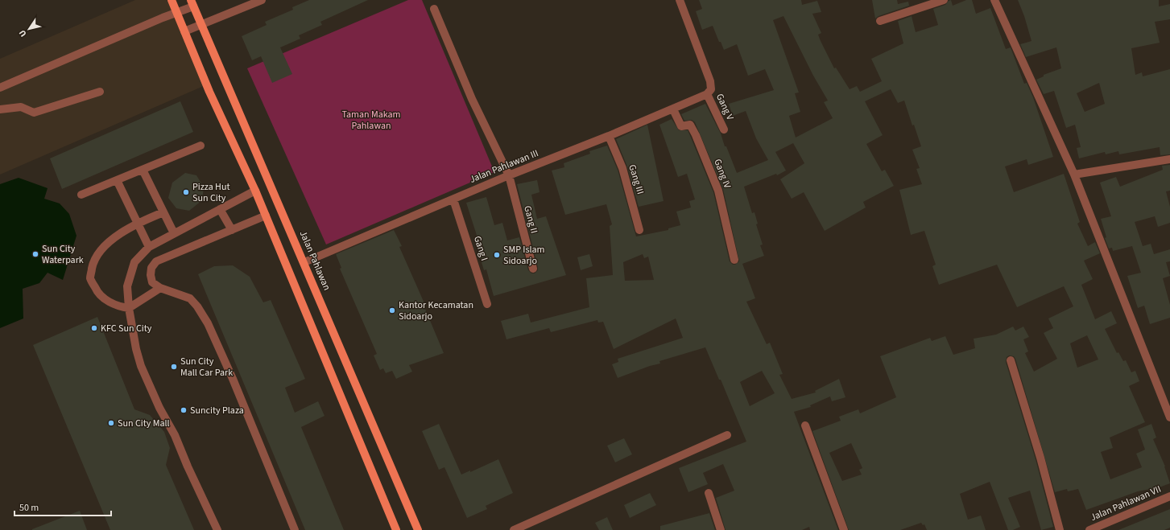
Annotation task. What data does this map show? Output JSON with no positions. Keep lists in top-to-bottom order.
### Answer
{
  "streets": {
    "main road": ["Jalan Pahlawan"],
    "street": [
      "Gang V",
      "Jalan Pahlawan III",
      "Gang IV",
      "Gang III",
      "Gang II",
      "Gang I",
      "Jalan Pahlawan VII"
    ]
  },
  "crossings": [
    ["Gang V", "Jalan Pahlawan III"],
    ["Jalan Pahlawan III", "Gang IV"],
    ["Jalan Pahlawan III", "Gang III"],
    ["Jalan Pahlawan III", "Gang II"],
    ["Jalan Pahlawan III", "Gang I"],
    ["Jalan Pahlawan III", "Jalan Pahlawan"]
  ],
  "parks": ["Taman Makam Pahlawan"],
  "places": [
    "Pizza Hut Sun City",
    "Sun City Waterpark",
    "SMP Islam Sidoarjo",
    "Kantor Kecamatan Sidoarjo",
    "KFC Sun City",
    "Sun City Mall Car Park",
    "Suncity Plaza",
    "Sun City Mall"
  ],
  "scale_bar": "50 m",
  "north": "bottom left"
}
